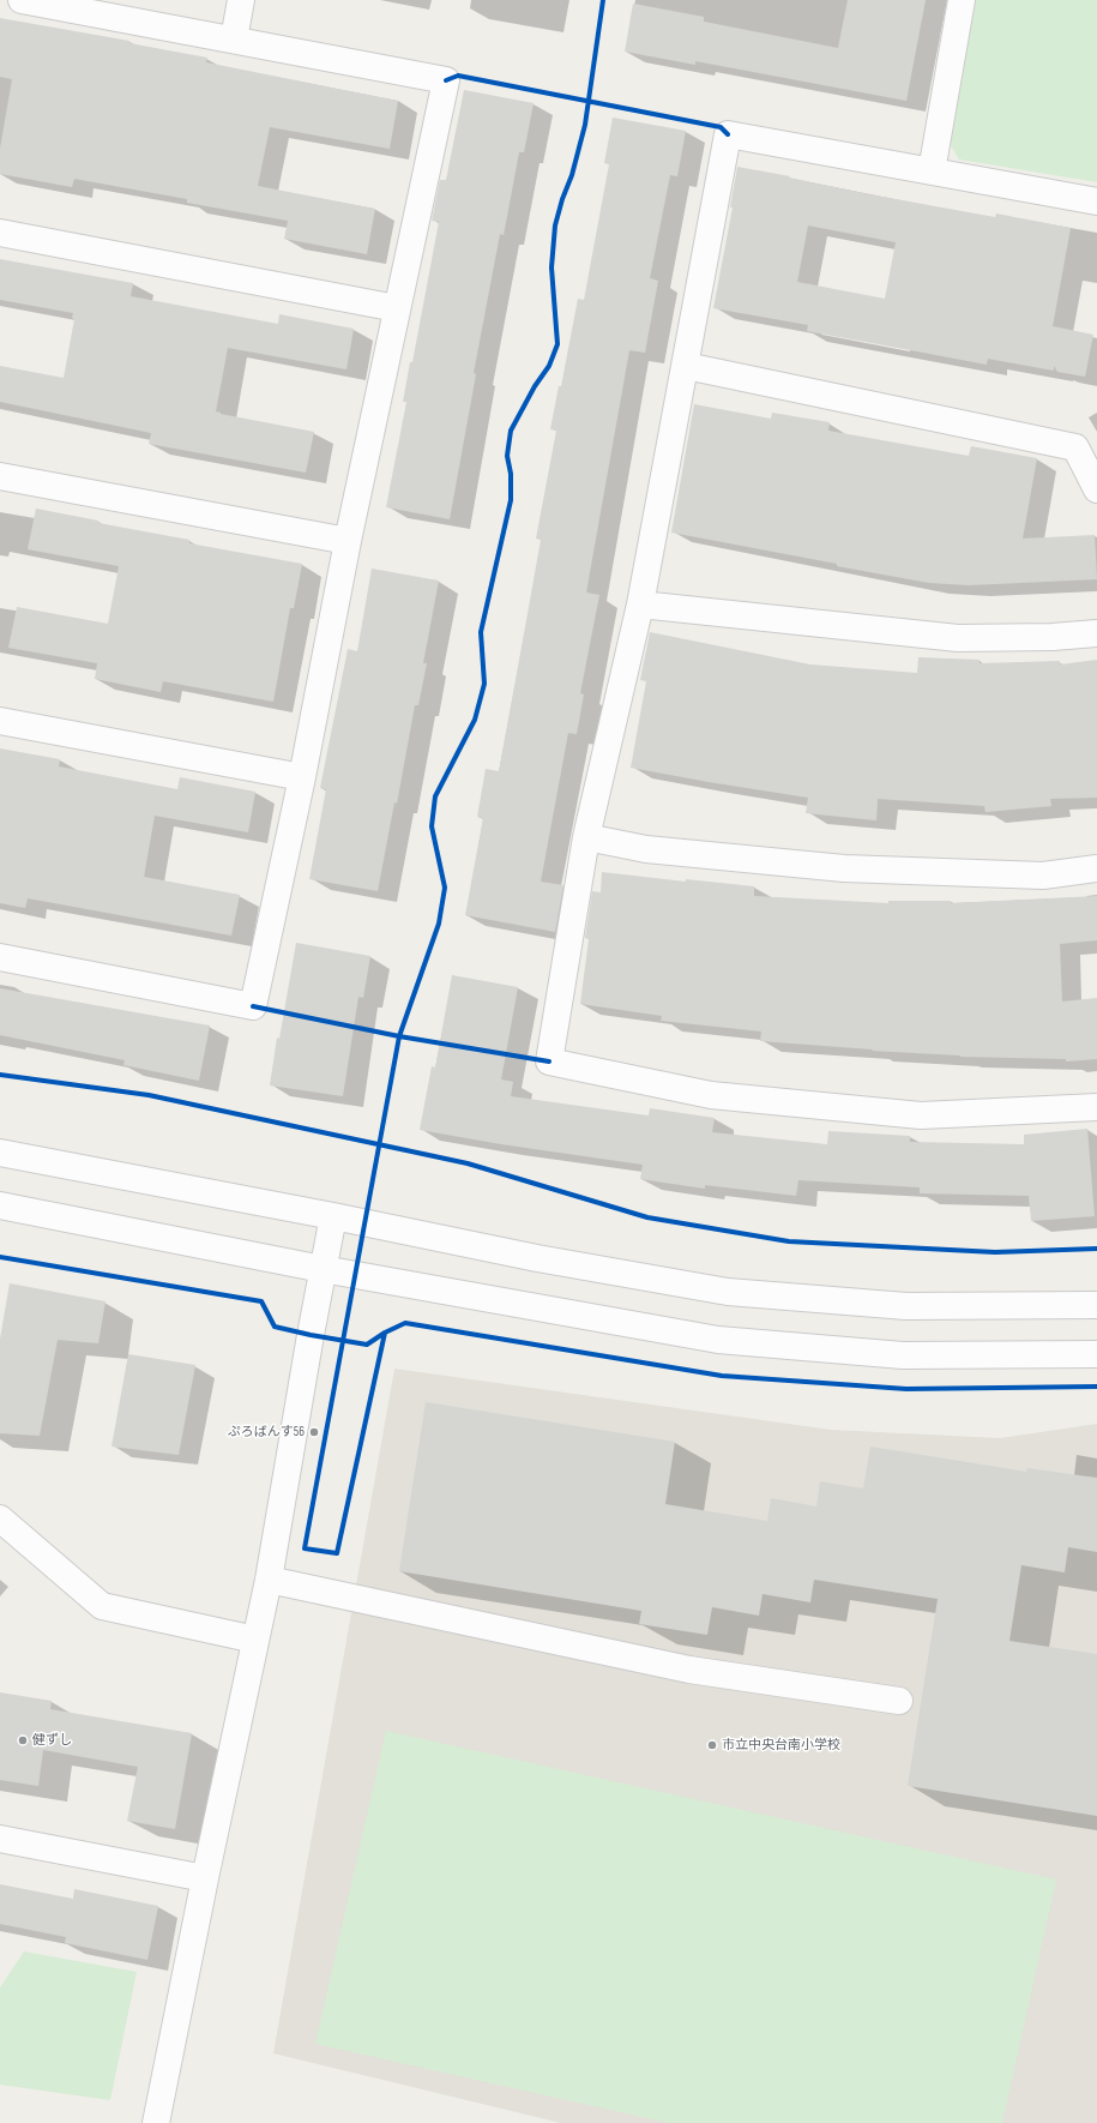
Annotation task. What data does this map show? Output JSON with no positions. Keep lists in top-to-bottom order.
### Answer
{
  "places": ["ぷろばんす56", "健ずし", "市立中央台南小学校"]
}
